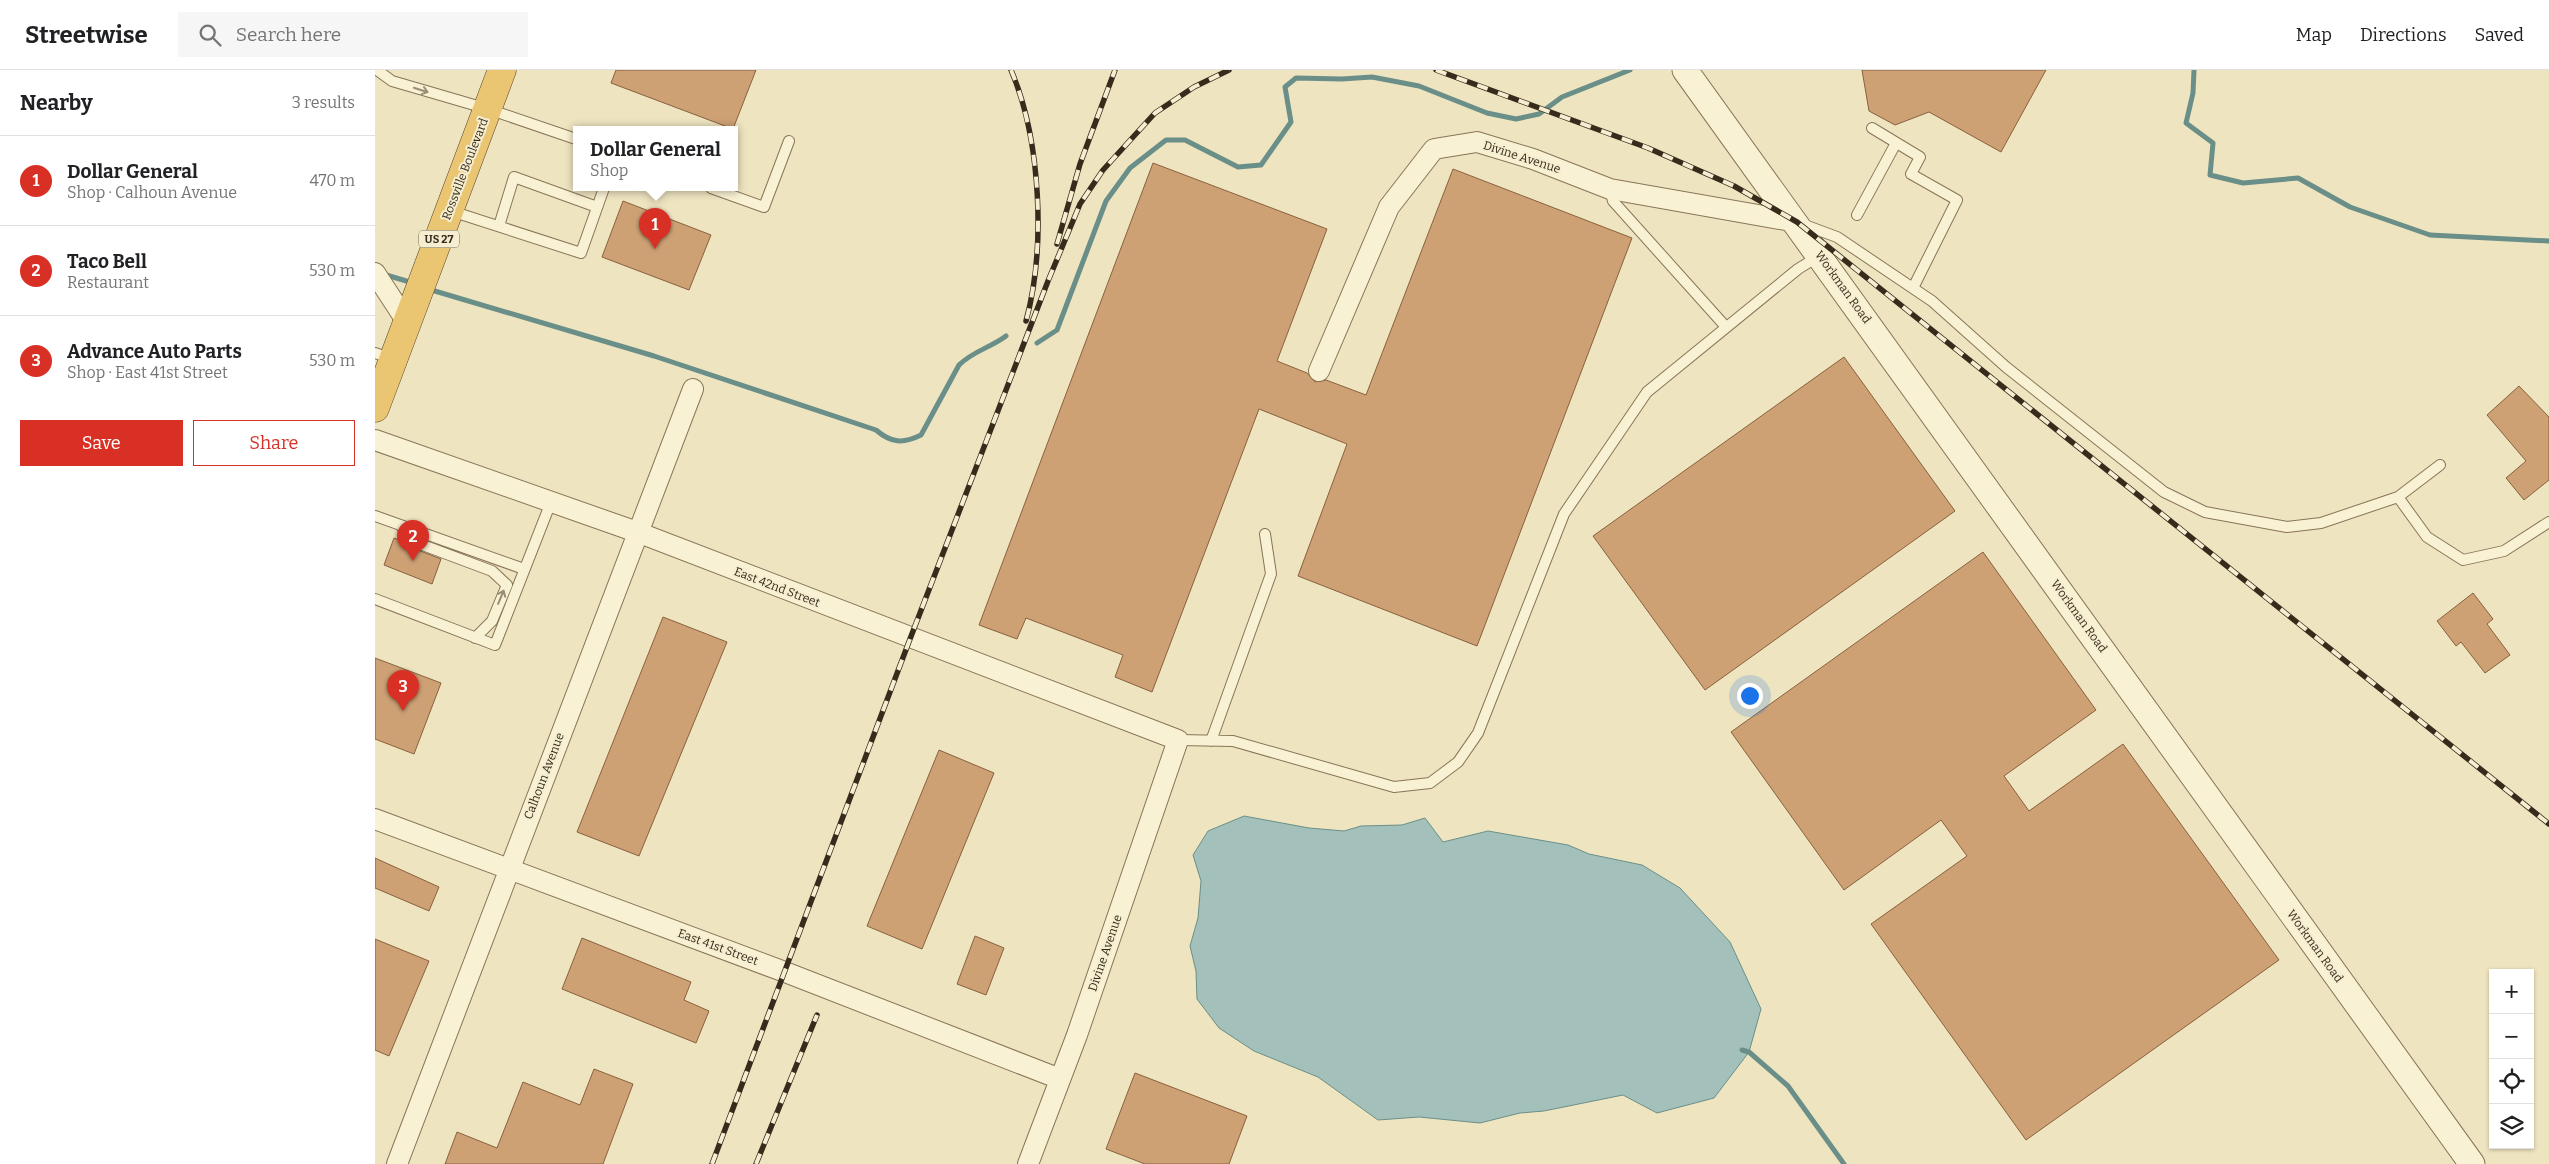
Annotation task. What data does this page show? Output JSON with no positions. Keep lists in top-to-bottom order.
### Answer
{
  "streets": {
    "highway": ["Rossville Boulevard", "US 27"],
    "street": [
      "Divine Avenue",
      "Workman Road",
      "East 42nd Street",
      "Calhoun Avenue",
      "East 41st Street"
    ]
  },
  "crossings": [
    ["Divine Avenue", "Workman Road"],
    ["Divine Avenue", "East 42nd Street"],
    ["Divine Avenue", "East 41st Street"],
    ["East 42nd Street", "Calhoun Avenue"],
    ["Calhoun Avenue", "East 41st Street"]
  ],
  "page": {
    "header": "Streetwise",
    "search": "Search here",
    "nav": ["Map", "Directions", "Saved"],
    "heading": ["Nearby", "3 results"],
    "popup": ["Dollar General", "Shop"],
    "list": [
      {
        "mark": "1",
        "name": "Dollar General",
        "note": "Shop · Calhoun Avenue",
        "value": "470 m"
      },
      {
        "mark": "2",
        "name": "Taco Bell",
        "note": "Restaurant",
        "value": "530 m"
      },
      {
        "mark": "3",
        "name": "Advance Auto Parts",
        "note": "Shop · East 41st Street",
        "value": "530 m"
      }
    ],
    "pins": ["1", "2", "3"],
    "buttons": ["Save", "Share"],
    "map_buttons": ["+", "−"]
  }
}
